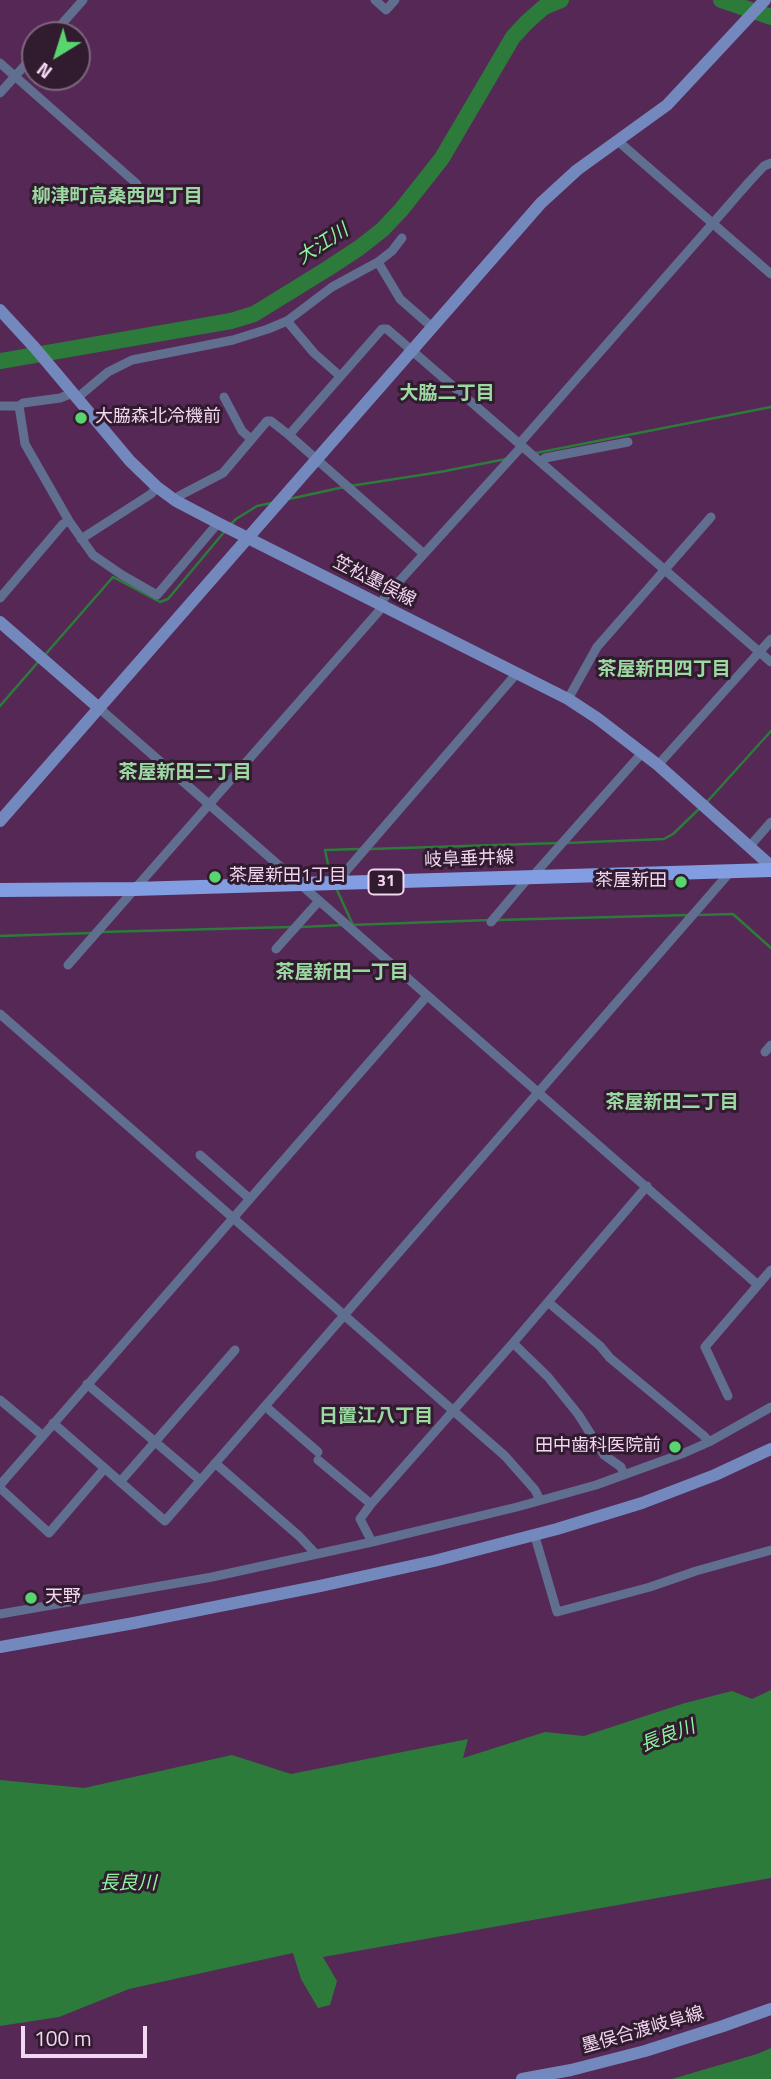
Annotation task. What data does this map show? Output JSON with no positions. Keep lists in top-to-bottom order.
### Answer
{
  "streets": {
    "main road": ["岐阜垂井線", "31"],
    "street": ["笠松墨俣線", "墨俣合渡岐阜線"]
  },
  "crossings": [
    ["笠松墨俣線", "岐阜垂井線"]
  ],
  "districts": [
    "柳津町高桑西四丁目",
    "大脇二丁目",
    "茶屋新田四丁目",
    "茶屋新田三丁目",
    "茶屋新田一丁目",
    "茶屋新田二丁目",
    "日置江八丁目"
  ],
  "water": ["大江川", "長良川"],
  "places": [
    "大脇森北冷機前",
    "茶屋新田1丁目",
    "茶屋新田",
    "田中歯科医院前",
    "天野"
  ],
  "scale_bar": "100 m",
  "north": "bottom left"
}
